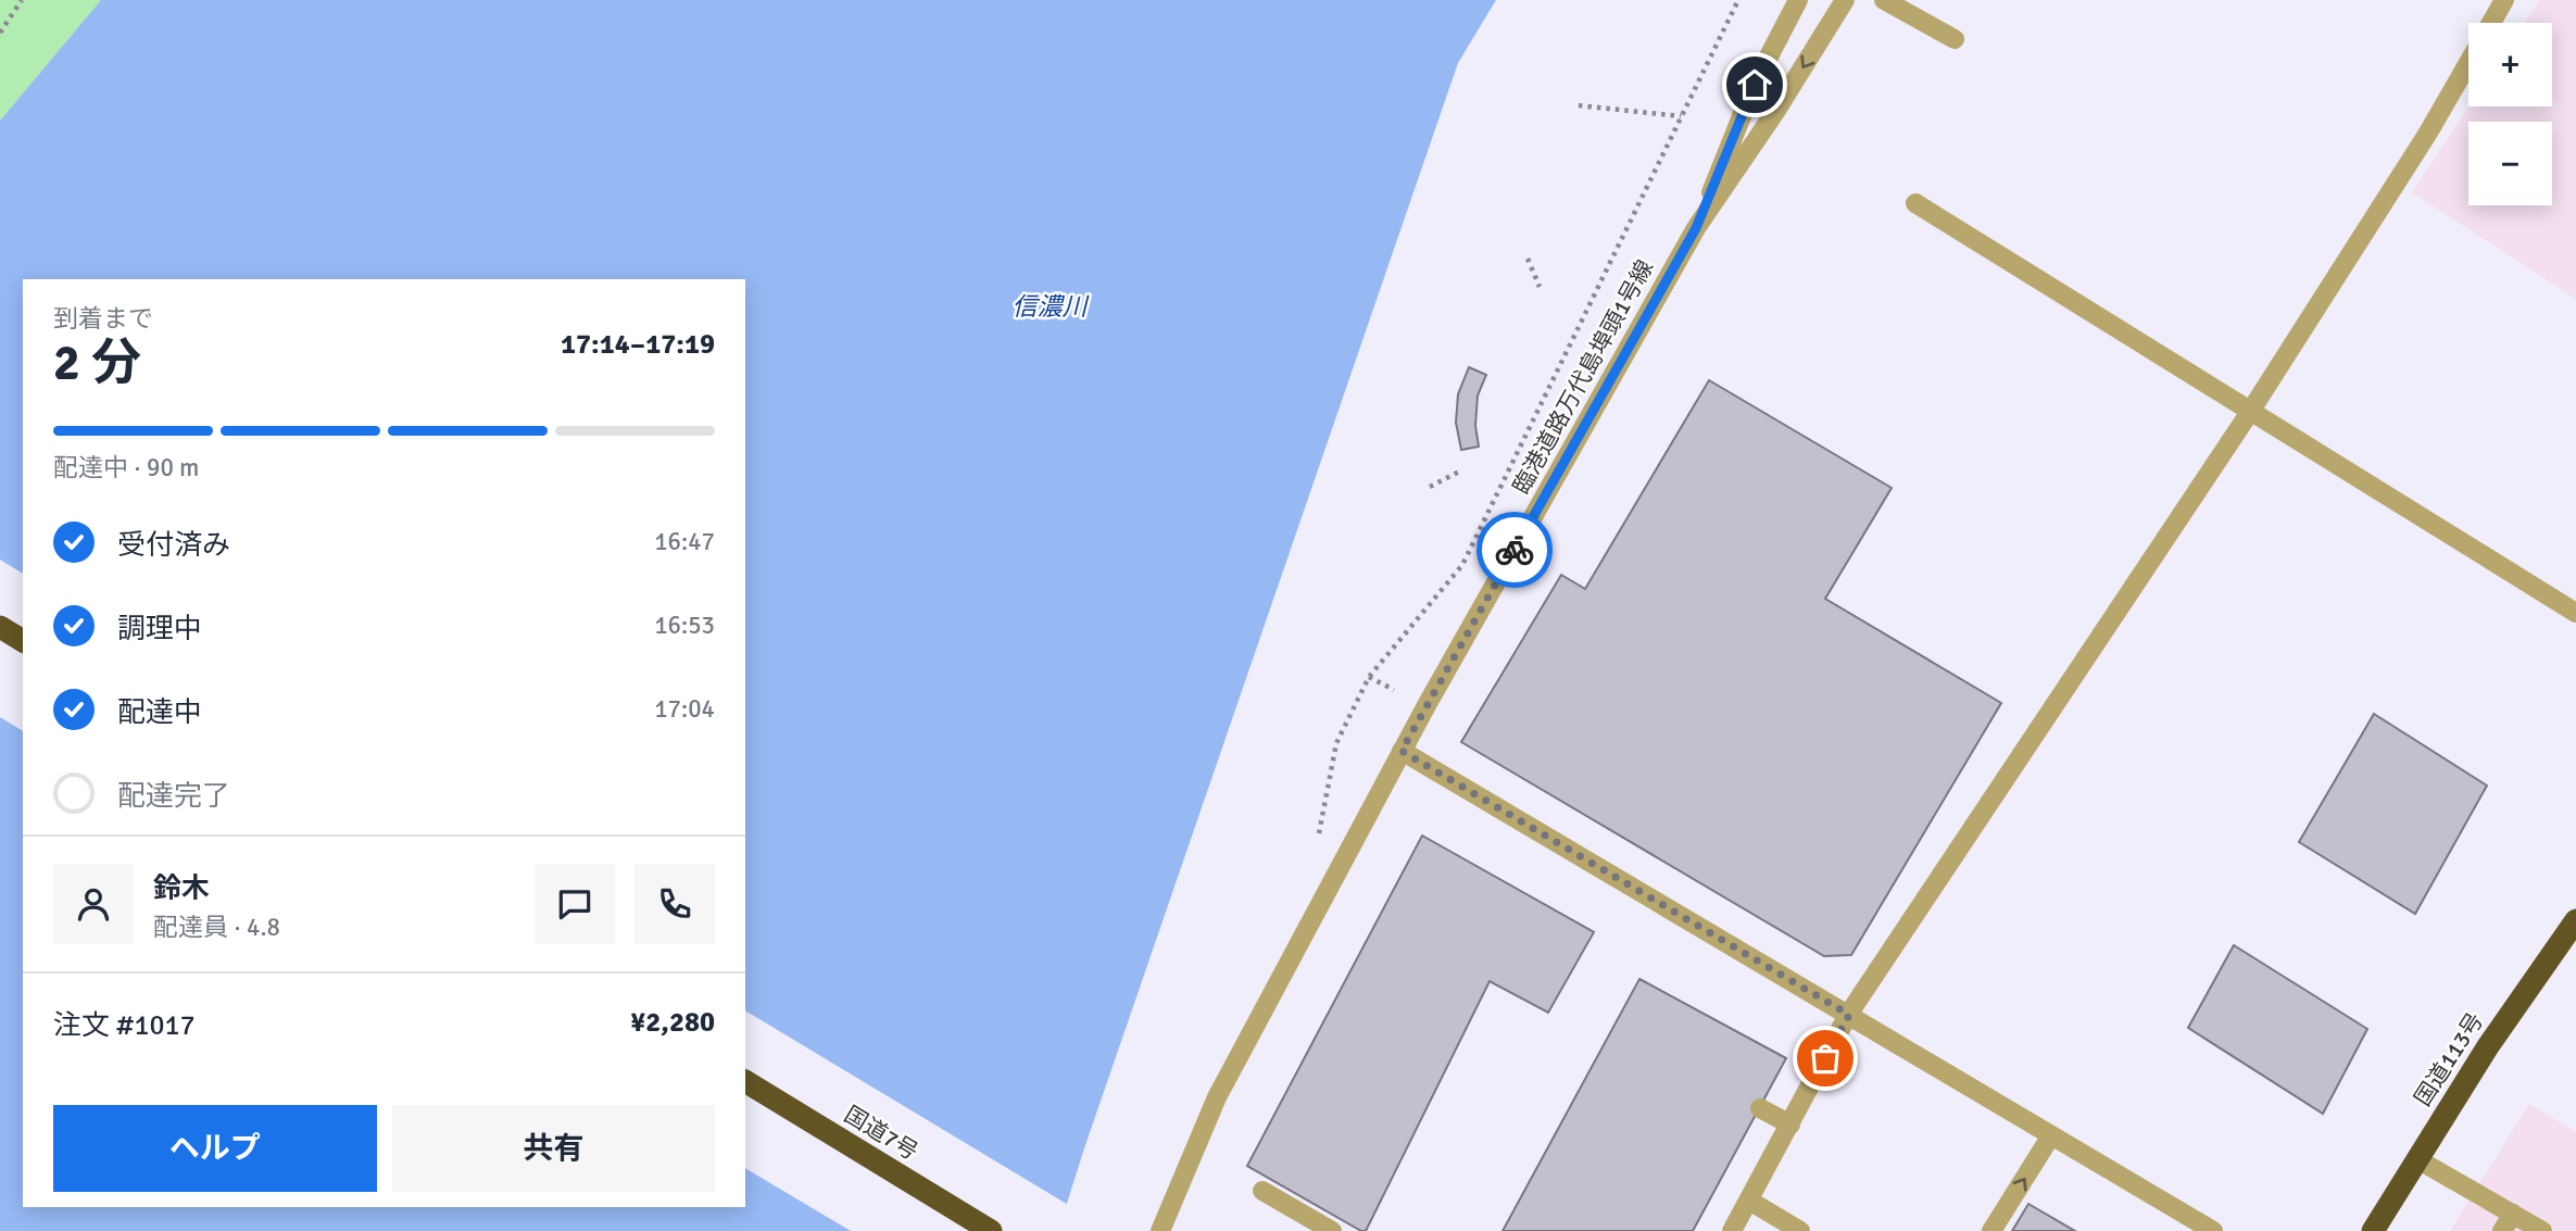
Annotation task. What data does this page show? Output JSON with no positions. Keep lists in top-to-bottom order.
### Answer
{
  "streets": {
    "highway": ["国道113号", "国道7号"],
    "street": ["臨港道路万代島埠頭1号線"]
  },
  "water": ["信濃川"],
  "page": {
    "map_buttons": ["+", "−"],
    "heading": ["2 分", "到着まで", "17:14–17:19"],
    "panel": [
      "鈴木",
      "配達員 · 4.8",
      "注文 #1017",
      "¥2,280"
    ],
    "bar": "配達中 · 90 m",
    "list": [
      ["受付済み", "16:47"],
      ["調理中", "16:53"],
      ["配達中", "17:04"],
      "配達完了"
    ],
    "buttons": ["ヘルプ", "共有"]
  }
}
